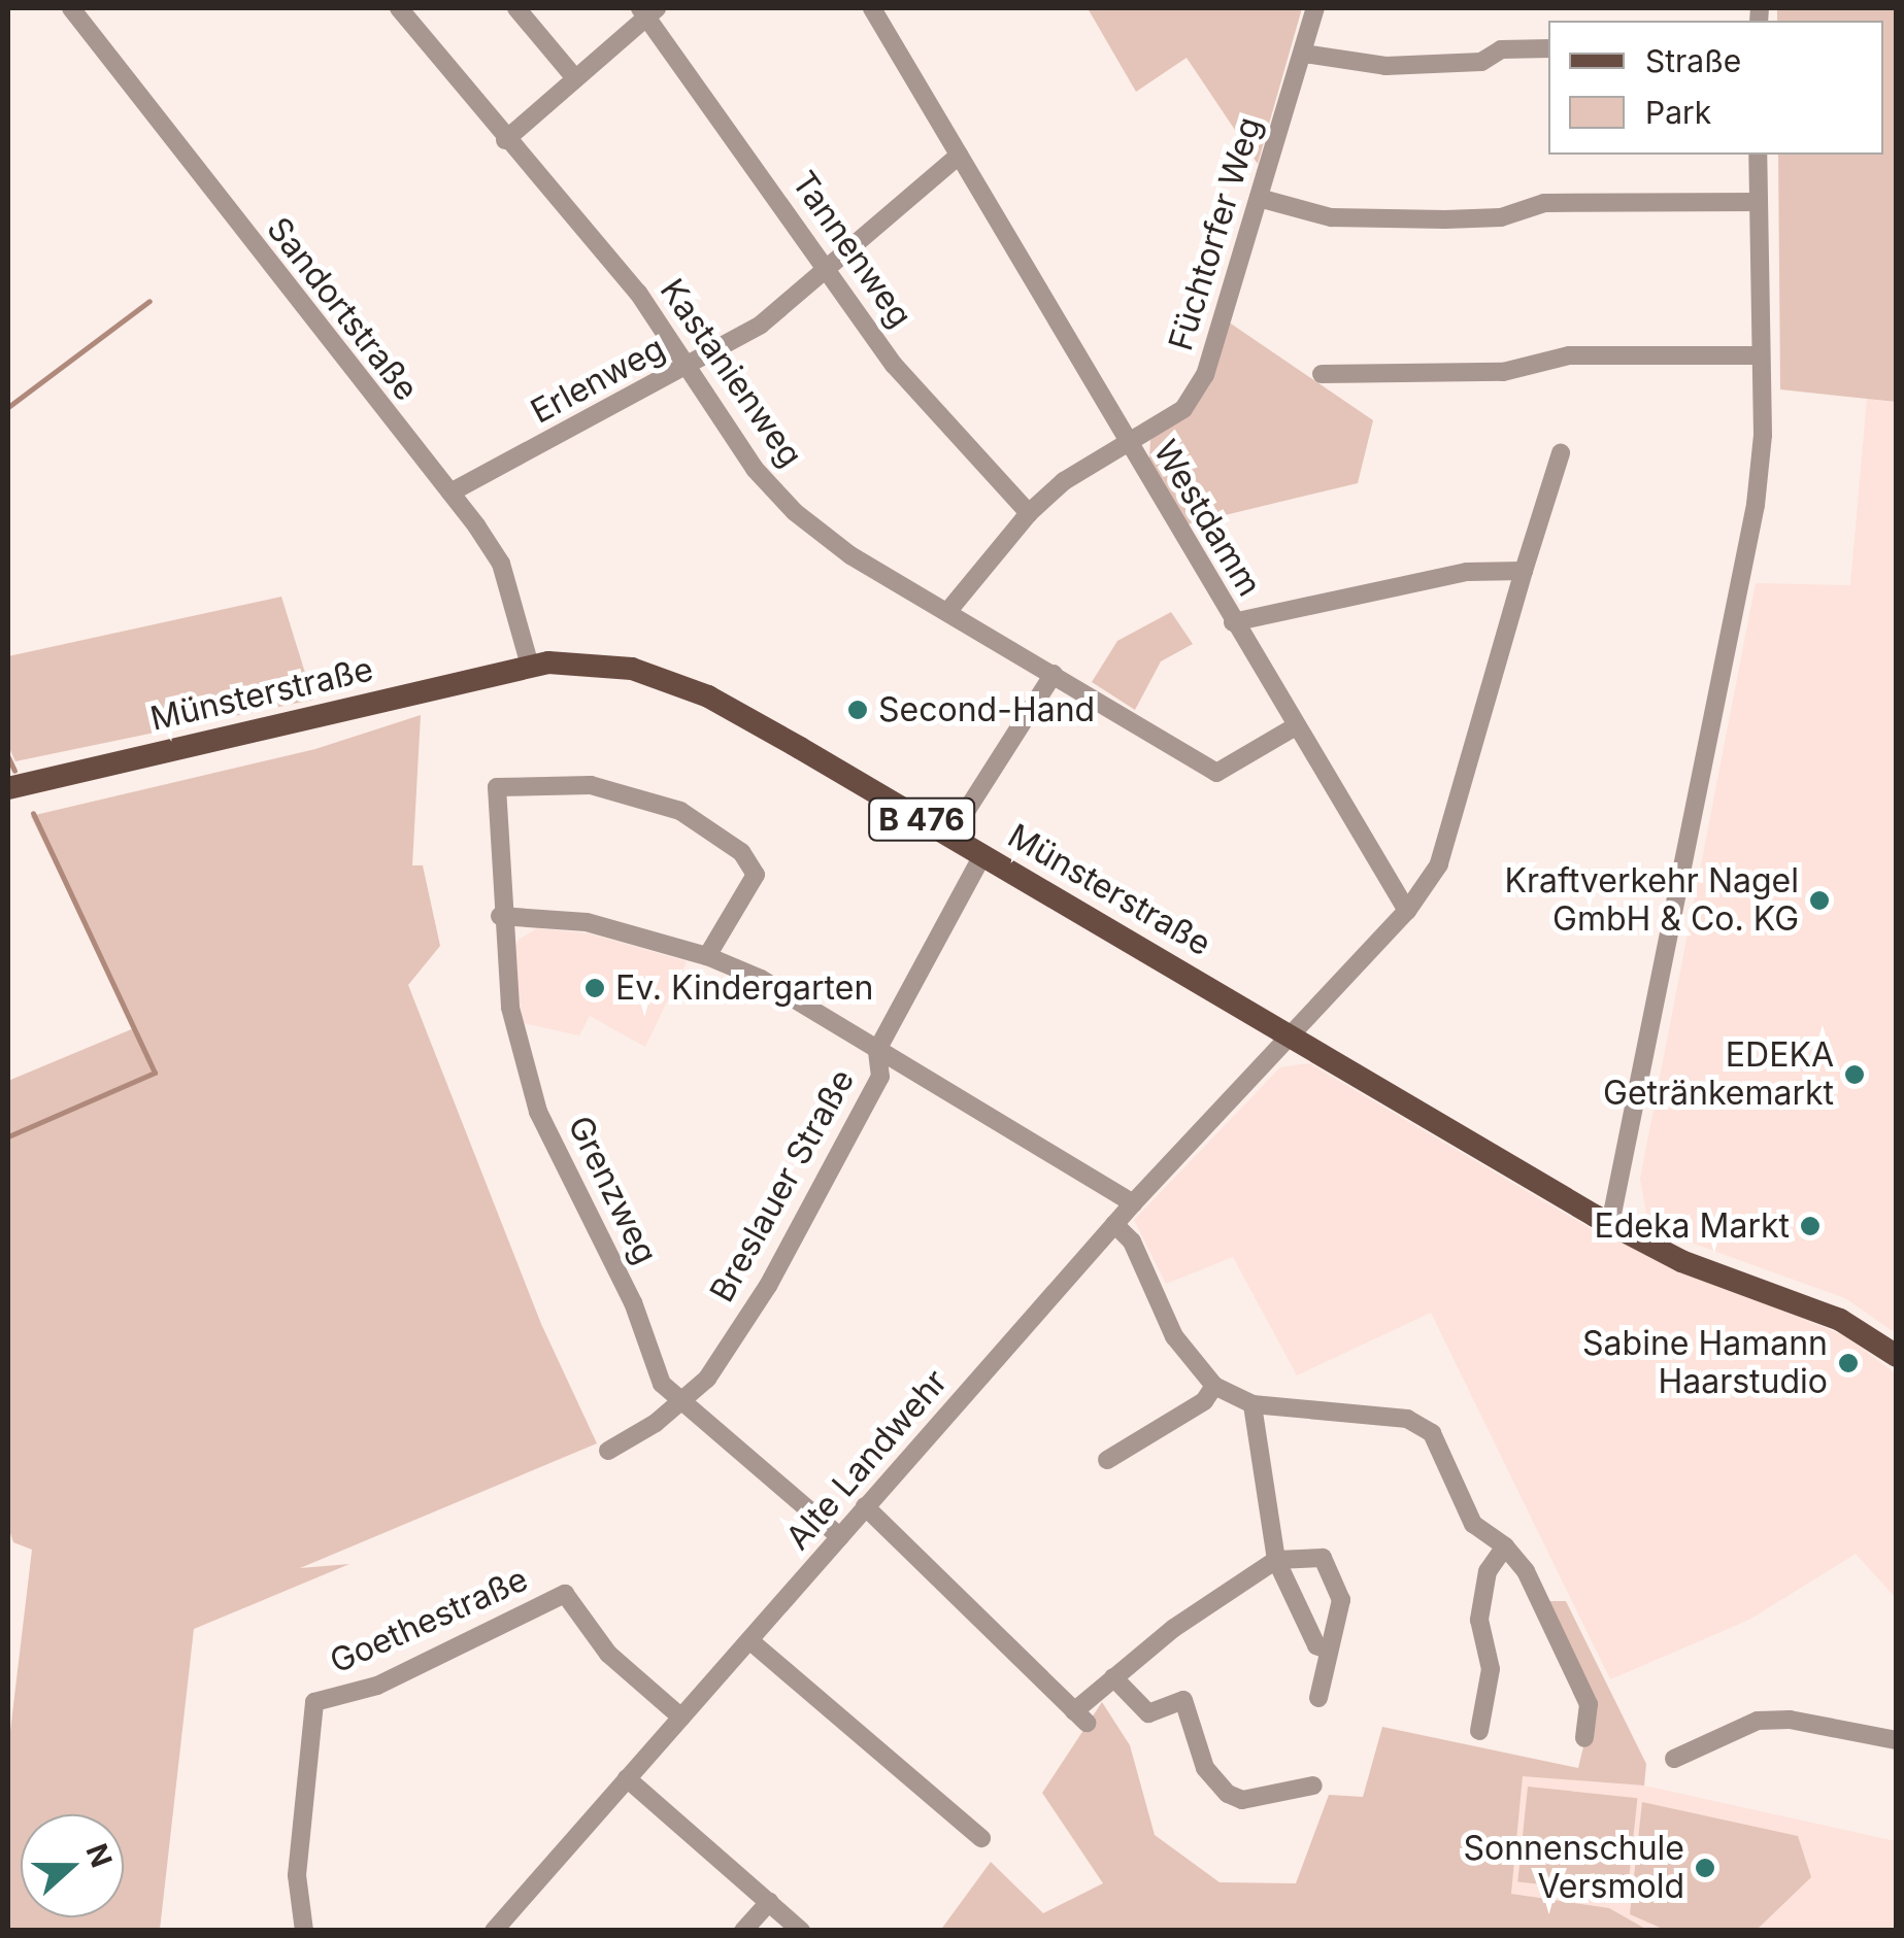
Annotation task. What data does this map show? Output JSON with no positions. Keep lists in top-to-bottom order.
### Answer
{
  "streets": {
    "main road": ["Münsterstraße", "B 476"],
    "street": [
      "Füchtorfer Weg",
      "Tannenweg",
      "Sandortstraße",
      "Kastanienweg",
      "Erlenweg",
      "Westdamm",
      "Breslauer Straße",
      "Grenzweg",
      "Alte Landwehr",
      "Goethestraße"
    ]
  },
  "crossings": [
    ["Füchtorfer Weg", "Tannenweg"],
    ["Füchtorfer Weg", "Kastanienweg"],
    ["Füchtorfer Weg", "Westdamm"],
    ["Tannenweg", "Erlenweg"],
    ["Sandortstraße", "Erlenweg"],
    ["Sandortstraße", "Münsterstraße"],
    ["Kastanienweg", "Erlenweg"],
    ["Kastanienweg", "Westdamm"],
    ["Erlenweg", "Westdamm"],
    ["Münsterstraße", "Breslauer Straße"],
    ["Münsterstraße", "Alte Landwehr"],
    ["Breslauer Straße", "Grenzweg"],
    ["Grenzweg", "Alte Landwehr"],
    ["Alte Landwehr", "Goethestraße"]
  ],
  "places": [
    "Second-Hand",
    "Kraftverkehr Nagel GmbH & Co. KG",
    "Ev. Kindergarten",
    "EDEKA Getränkemarkt",
    "Edeka Markt",
    "Sabine Hamann Haarstudio",
    "Sonnenschule Versmold"
  ],
  "legend": ["Straße", "Park"],
  "north": "right"
}
